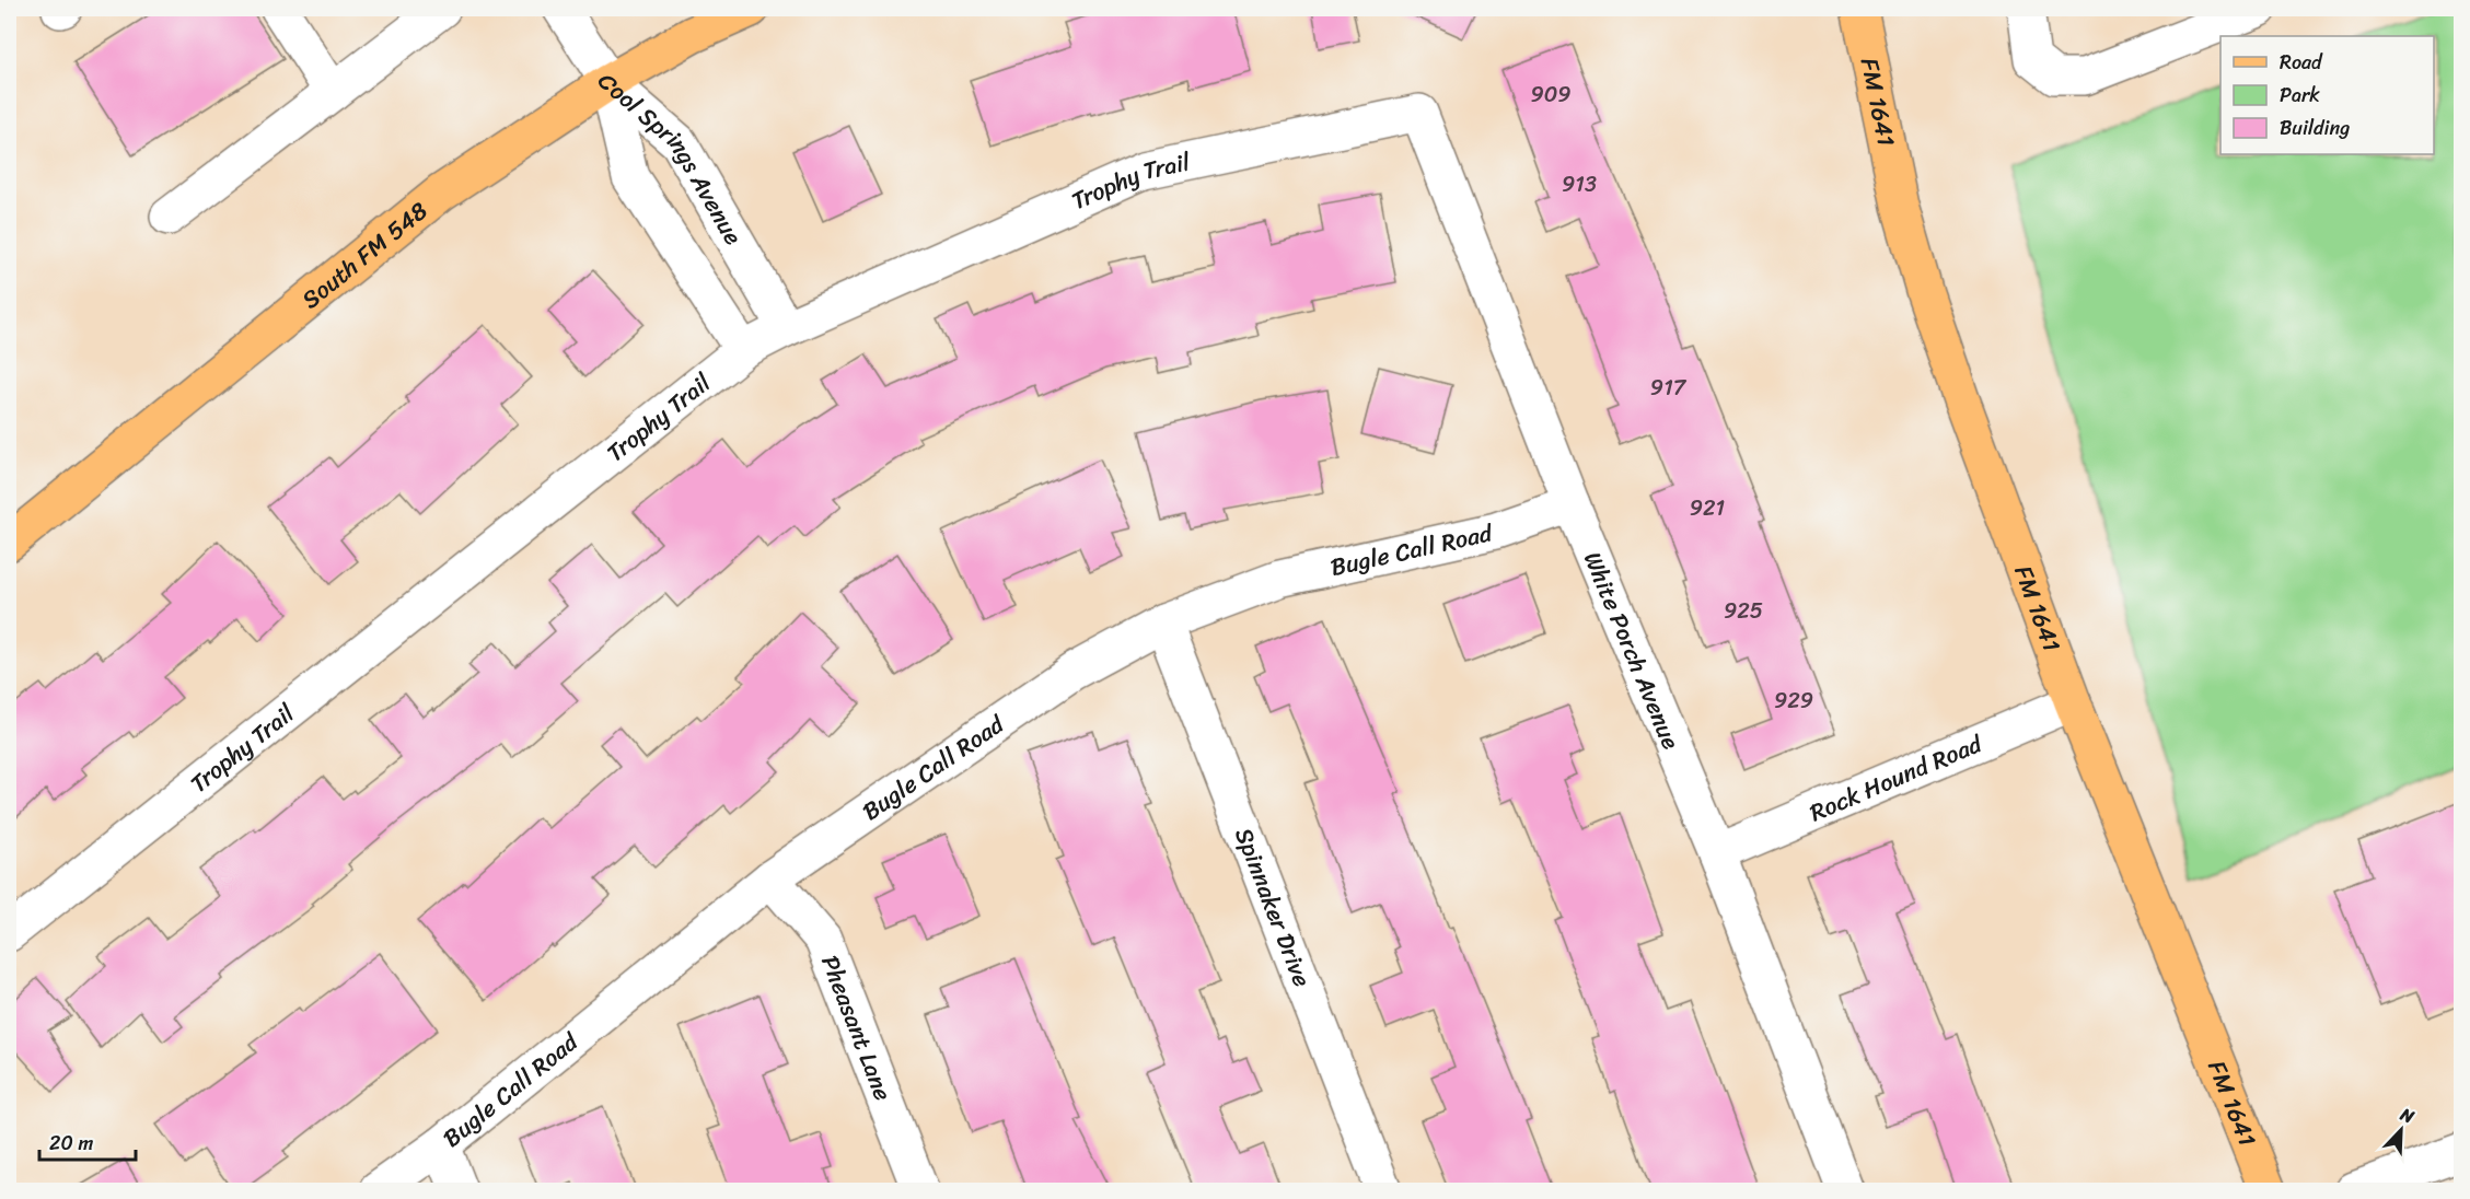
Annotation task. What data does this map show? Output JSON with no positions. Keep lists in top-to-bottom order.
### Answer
{
  "streets": {
    "main road": ["FM 1641", "South FM 548"],
    "street": [
      "Cool Springs Avenue",
      "Trophy Trail",
      "Bugle Call Road",
      "White Porch Avenue",
      "Rock Hound Road",
      "Spinnaker Drive",
      "Pheasant Lane"
    ]
  },
  "crossings": [
    ["FM 1641", "Rock Hound Road"],
    ["Cool Springs Avenue", "Trophy Trail"],
    ["Cool Springs Avenue", "South FM 548"],
    ["Trophy Trail", "White Porch Avenue"],
    ["Bugle Call Road", "White Porch Avenue"],
    ["Bugle Call Road", "Spinnaker Drive"],
    ["Bugle Call Road", "Pheasant Lane"],
    ["White Porch Avenue", "Rock Hound Road"]
  ],
  "house_numbers": [
    "909",
    "913",
    "917",
    "921",
    "925",
    "929"
  ],
  "legend": ["Road", "Park", "Building"],
  "scale_bar": "20 m",
  "north": "top right"
}
